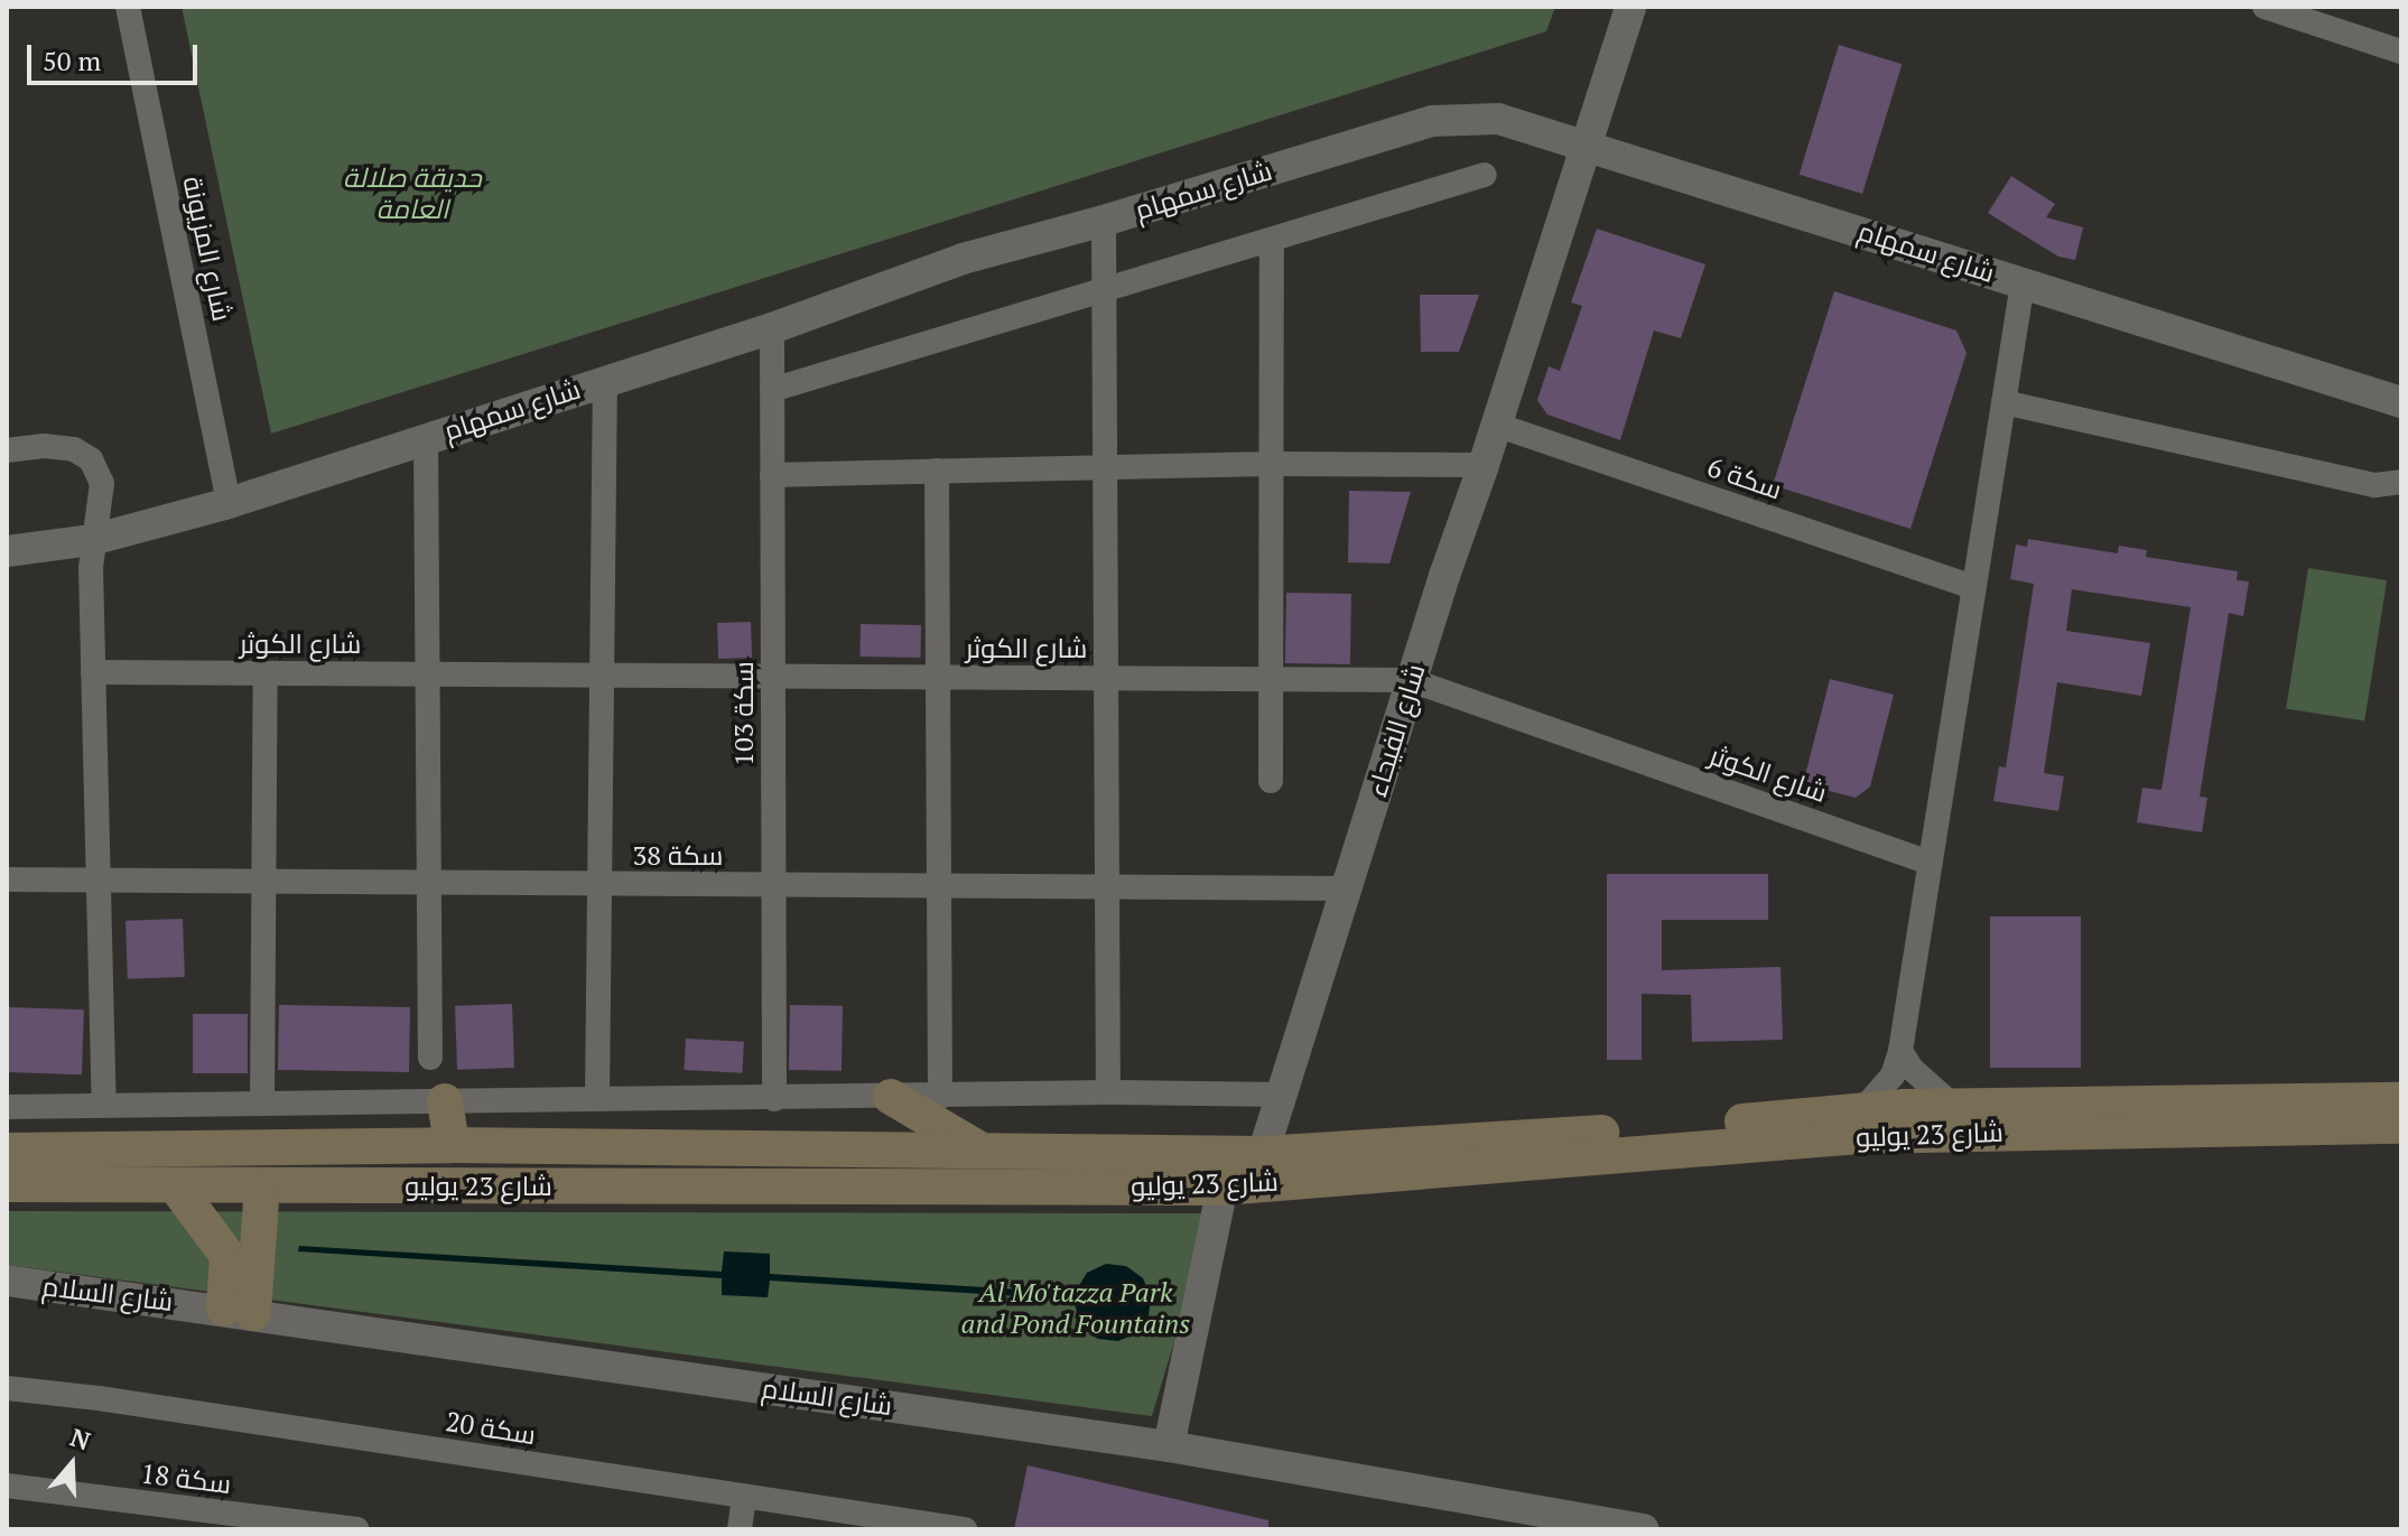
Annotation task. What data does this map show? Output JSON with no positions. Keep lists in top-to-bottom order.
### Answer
{
  "streets": {
    "main road": ["شارع 23 يوليو"],
    "street": [
      "شارع سمهام",
      "شارع المزيونة",
      "سكة 6",
      "شارع الكوثر",
      "سكة 103",
      "شارع الفيحاء",
      "سكة 38",
      "شارع السلام",
      "سكة 20",
      "سكة 18"
    ]
  },
  "crossings": [
    ["شارع سمهام", "شارع المزيونة"],
    ["شارع سمهام", "سكة 103"],
    ["شارع سمهام", "شارع الفيحاء"],
    ["سكة 6", "شارع الفيحاء"],
    ["شارع الكوثر", "سكة 103"],
    ["شارع الكوثر", "شارع الفيحاء"],
    ["سكة 103", "سكة 38"],
    ["شارع الفيحاء", "سكة 38"],
    ["شارع الفيحاء", "شارع 23 يوليو"]
  ],
  "parks": ["حديقة صلالة العامة", "Al Mo'tazza Park and Pond Fountains"],
  "scale_bar": "50 m",
  "north": "top"
}
